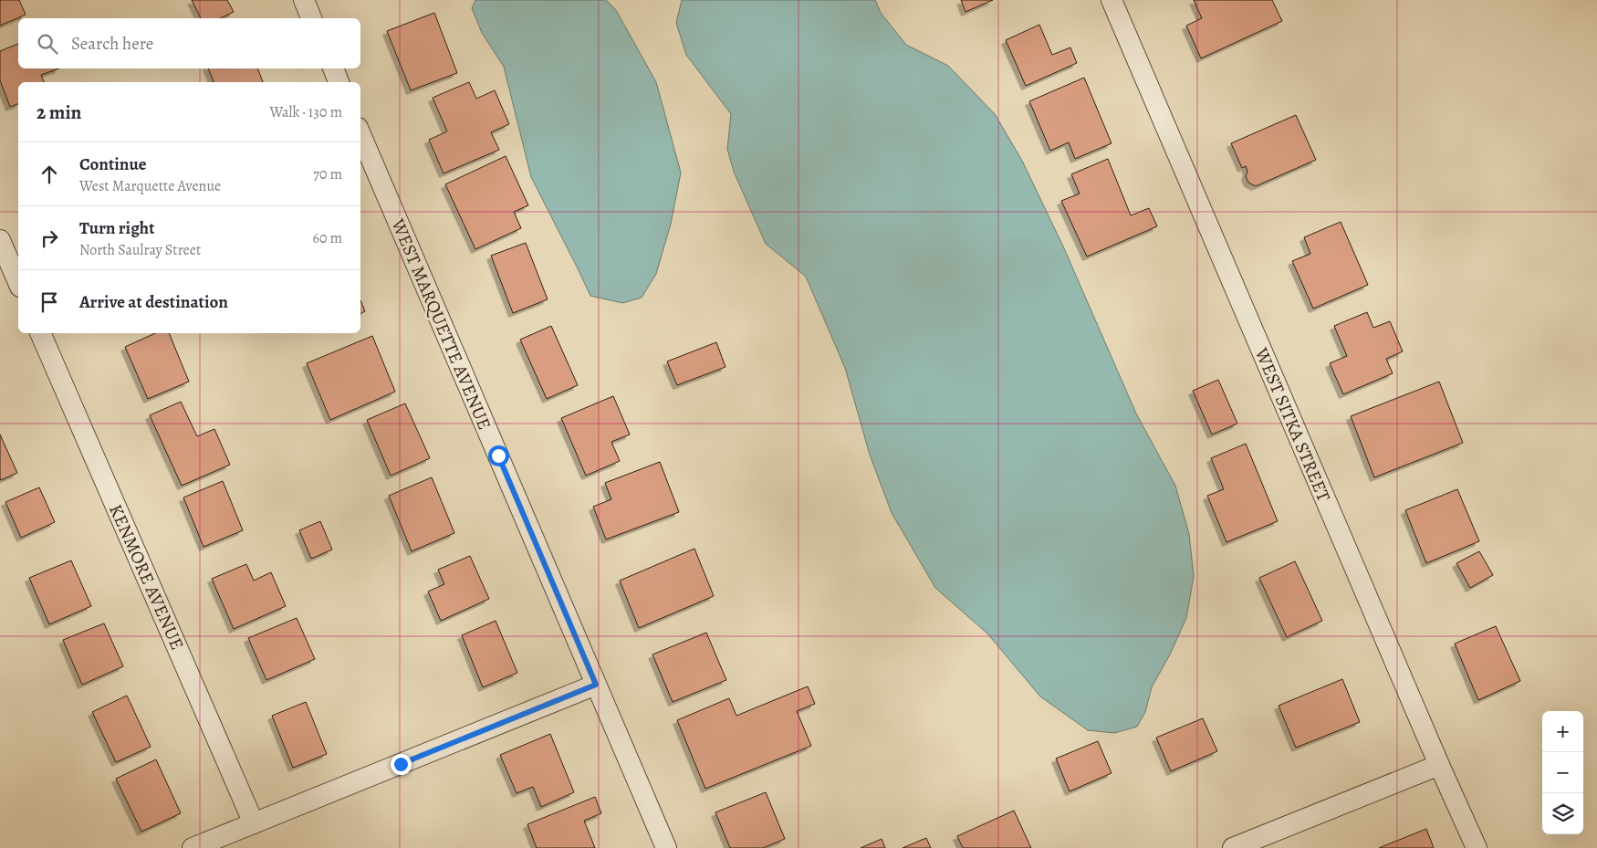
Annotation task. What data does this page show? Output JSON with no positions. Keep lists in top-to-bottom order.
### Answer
{
  "streets": {
    "street": ["WEST MARQUETTE AVENUE", "WEST SITKA STREET", "KENMORE AVENUE"]
  },
  "page": {
    "search": "Search here",
    "heading": ["2 min", "Walk · 130 m"],
    "list": [
      ["Continue", "West Marquette Avenue", "70 m"],
      ["Turn right", "North Saulray Street", "60 m"],
      "Arrive at destination"
    ],
    "map_buttons": ["+", "−"]
  }
}
